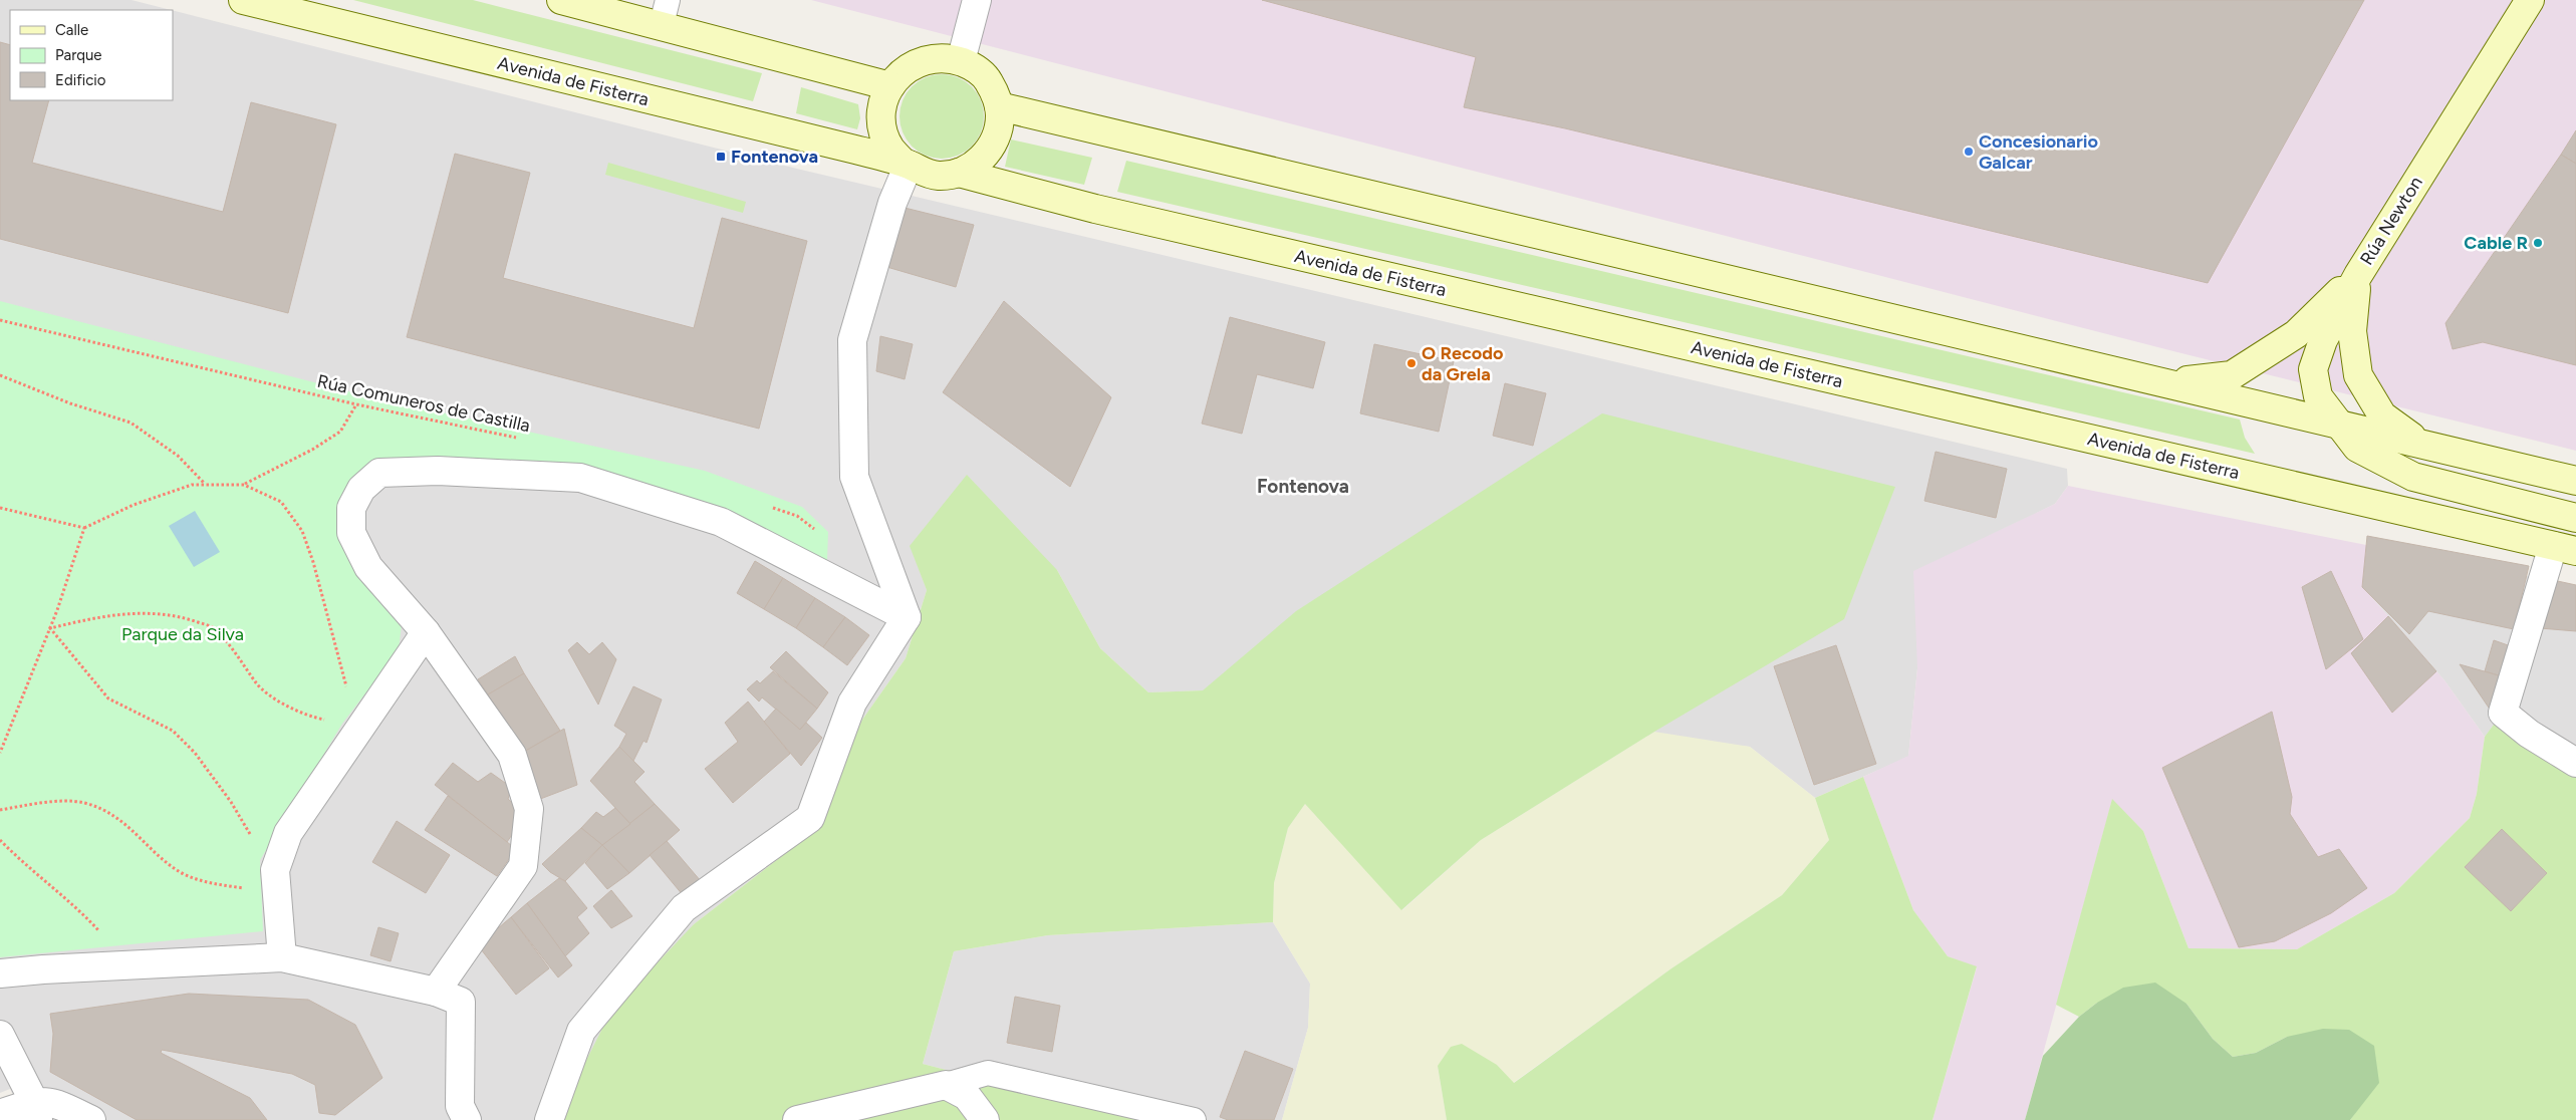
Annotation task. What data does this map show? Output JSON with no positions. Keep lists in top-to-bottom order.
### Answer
{
  "streets": {
    "main road": ["Avenida de Fisterra", "Rúa Newton"],
    "path": ["Rúa Comuneros de Castilla"]
  },
  "districts": ["Fontenova"],
  "parks": ["Parque da Silva"],
  "places": {
    "other": ["Concesionario Galcar", "Cable R", "O Recodo da Grela"],
    "transit": ["Fontenova"]
  },
  "legend": ["Calle", "Parque", "Edificio"]
}
